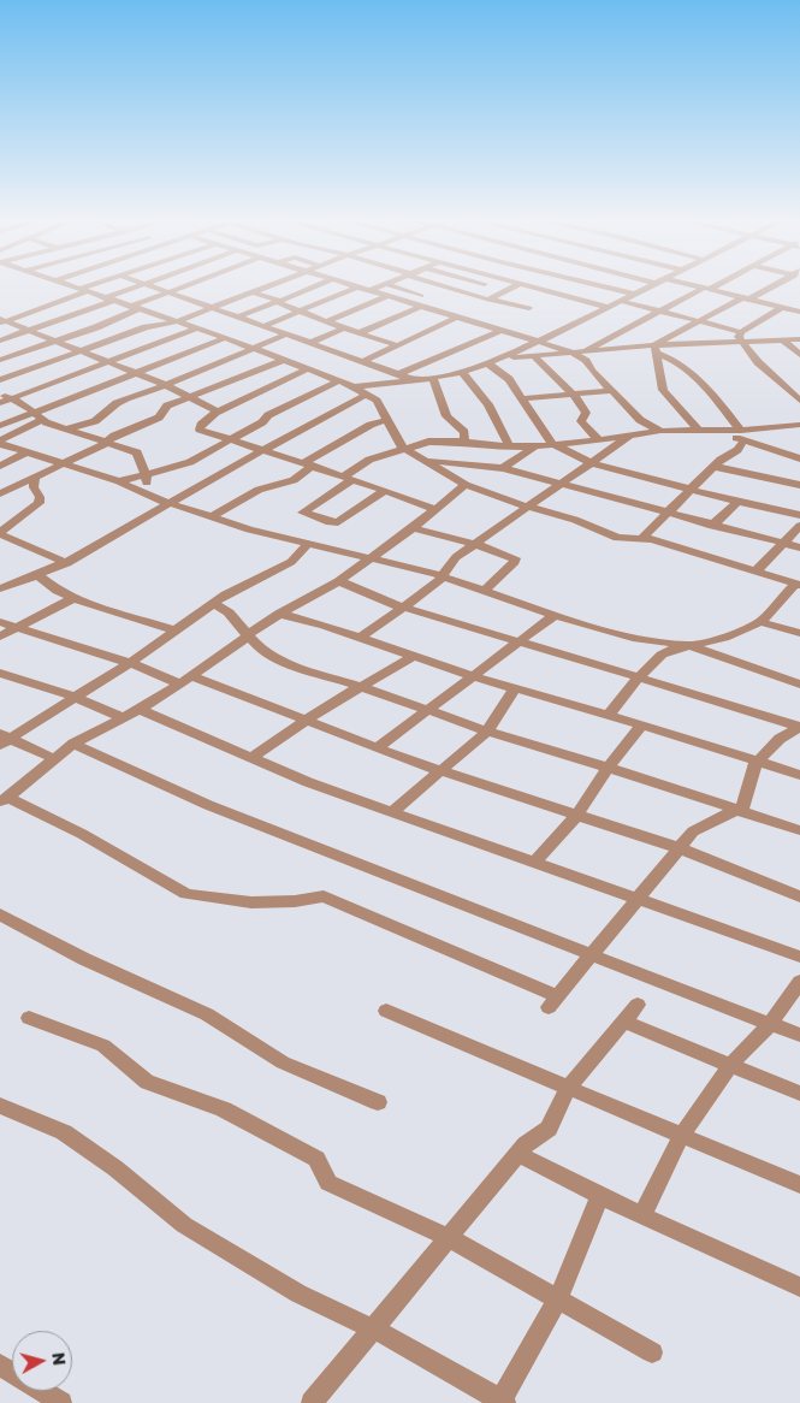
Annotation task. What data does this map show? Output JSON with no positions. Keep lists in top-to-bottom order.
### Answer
{
  "north": "right"
}
